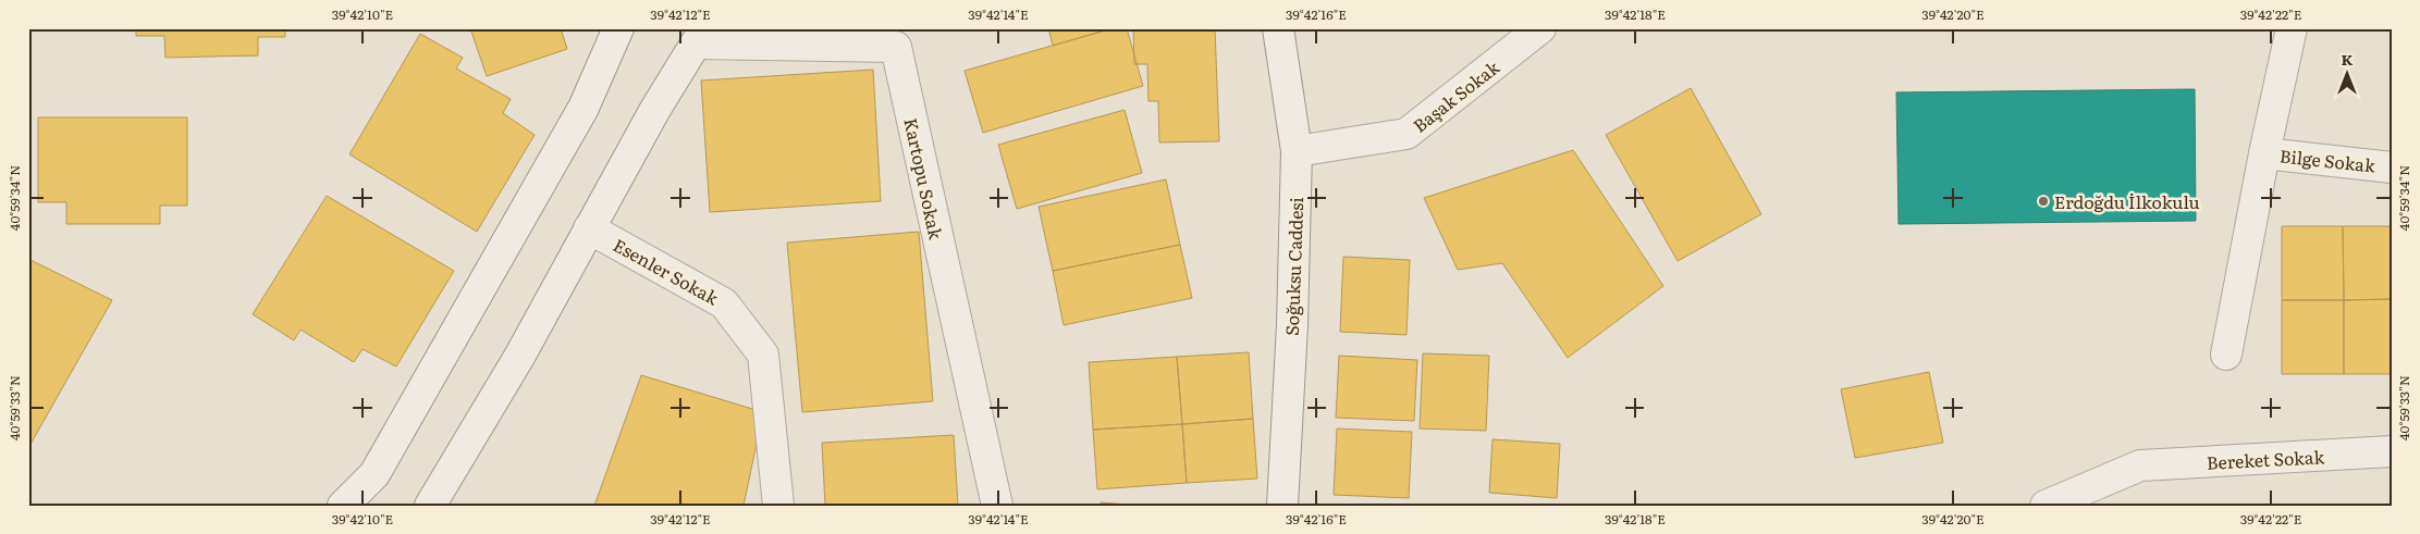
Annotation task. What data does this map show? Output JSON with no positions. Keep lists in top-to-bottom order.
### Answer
{
  "streets": {
    "street": [
      "Başak Sokak",
      "Bilge Sokak",
      "Kartopu Sokak",
      "Soğuksu Caddesi",
      "Esenler Sokak",
      "Bereket Sokak"
    ]
  },
  "crossings": [
    ["Başak Sokak", "Soğuksu Caddesi"]
  ],
  "places": ["Erdoğdu İlkokulu"],
  "north": "top",
  "coordinates": [
    "39°42'10\"E",
    "39°42'12\"E",
    "39°42'14\"E",
    "39°42'16\"E",
    "39°42'18\"E",
    "39°42'20\"E",
    "39°42'22\"E",
    "40°59'34\"N",
    "40°59'33\"N"
  ]
}
